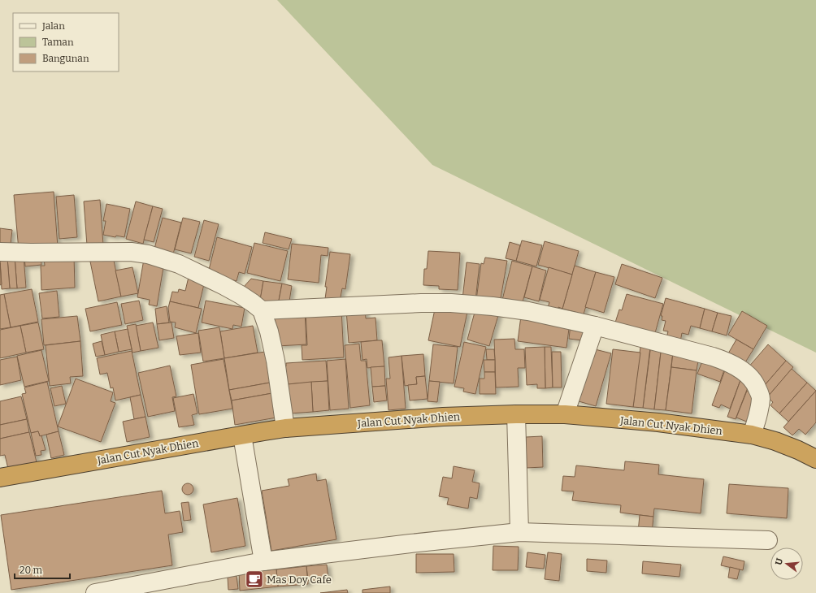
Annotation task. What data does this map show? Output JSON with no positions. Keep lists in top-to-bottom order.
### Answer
{
  "streets": {
    "highway": ["Jalan Cut Nyak Dhien"]
  },
  "places": {
    "cafe": ["Mas Doy Cafe"]
  },
  "legend": ["Jalan", "Taman", "Bangunan"],
  "scale_bar": "20 m",
  "north": "left"
}
